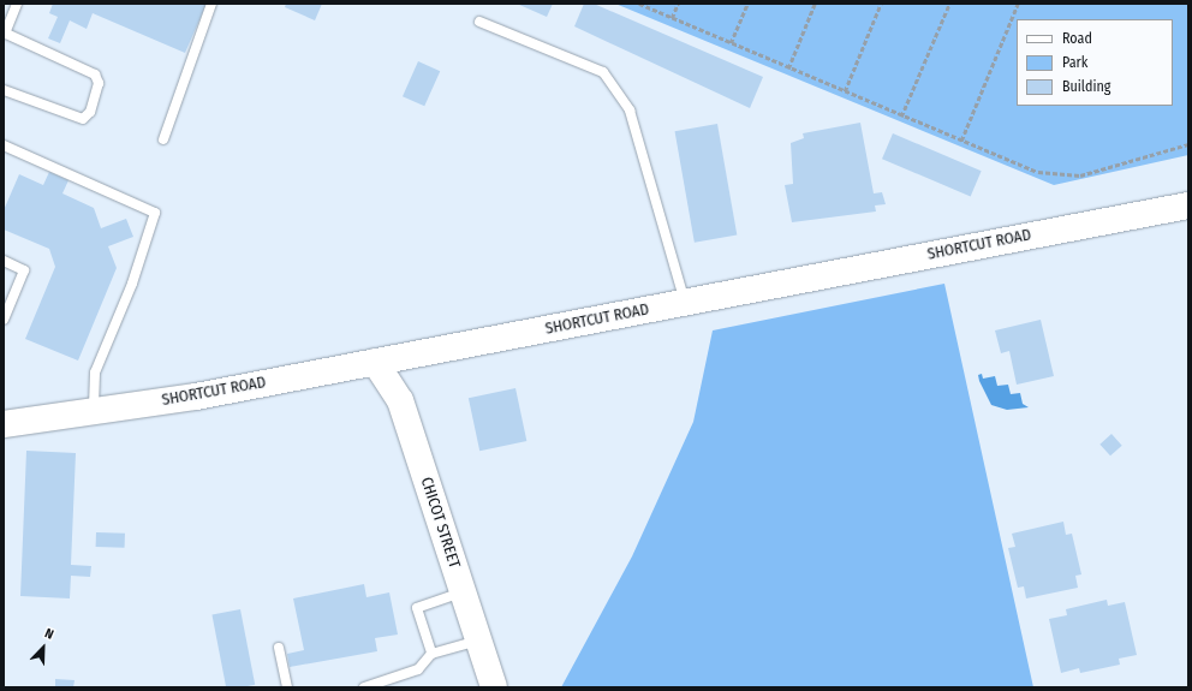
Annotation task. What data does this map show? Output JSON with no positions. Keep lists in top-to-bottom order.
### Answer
{
  "streets": {
    "main road": ["SHORTCUT ROAD", "CHICOT STREET"]
  },
  "crossings": [
    ["SHORTCUT ROAD", "CHICOT STREET"]
  ],
  "legend": ["Road", "Park", "Building"],
  "north": "top right"
}
